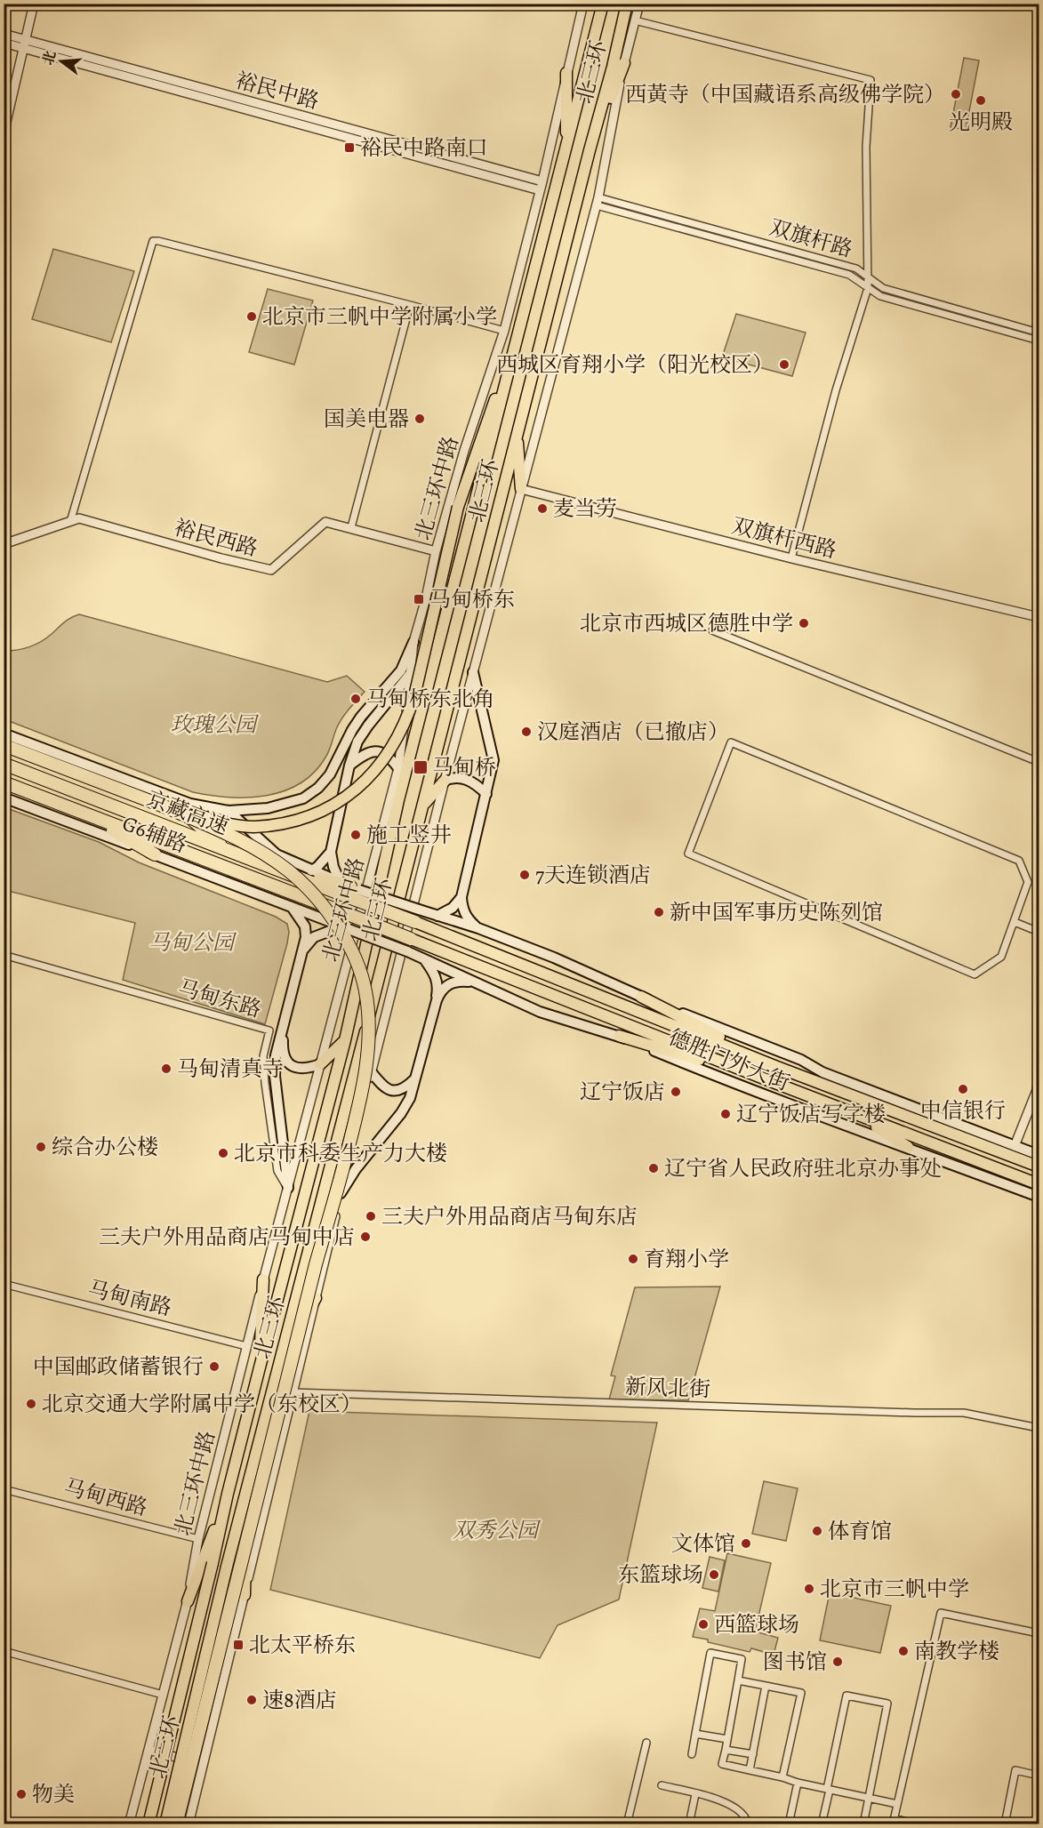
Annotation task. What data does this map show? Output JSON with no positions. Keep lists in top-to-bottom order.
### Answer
{
  "streets": {
    "highway": ["北三环", "京藏高速", "德胜门外大街"],
    "main road": ["G6辅路"],
    "street": [
      "裕民中路",
      "双旗杆路",
      "北三环中路",
      "裕民西路",
      "双旗杆西路",
      "马甸东路",
      "马甸南路",
      "新风北街",
      "马甸西路"
    ]
  },
  "crossings": [
    ["裕民中路", "北三环中路"],
    ["北三环中路", "裕民西路"],
    ["北三环中路", "G6辅路"],
    ["北三环中路", "马甸东路"],
    ["北三环中路", "马甸南路"],
    ["北三环中路", "马甸西路"],
    ["京藏高速", "德胜门外大街"],
    ["G6辅路", "德胜门外大街"]
  ],
  "parks": ["玫瑰公园", "马甸公园", "双秀公园"],
  "places": {
    "other": [
      "西黃寺（中国藏语系高级佛学院）",
      "光明殿",
      "北京市三帆中学附属小学",
      "西城区育翔小学（阳光校区）",
      "国美电器",
      "麦当劳",
      "北京市西城区德胜中学",
      "马甸桥东北角",
      "汉庭酒店（已撤店）",
      "施工竖井",
      "7天连锁酒店",
      "新中国军事历史陈列馆",
      "马甸清真寺",
      "中信银行",
      "辽宁饭店",
      "辽宁饭店写字楼",
      "综合办公楼",
      "北京市科委生产力大楼",
      "辽宁省人民政府驻北京办事处",
      "三夫户外用品商店马甸东店",
      "三夫户外用品商店马甸中店",
      "育翔小学",
      "中国邮政储蓄银行",
      "北京交通大学附属中学（东校区）",
      "体育馆",
      "文体馆",
      "东篮球场",
      "北京市三帆中学",
      "西篮球场",
      "南教学楼",
      "图书馆",
      "速8酒店",
      "物美"
    ],
    "transit": [
      "裕民中路南口",
      "马甸桥东",
      "马甸桥",
      "北太平桥东"
    ]
  },
  "north": "left"
}
